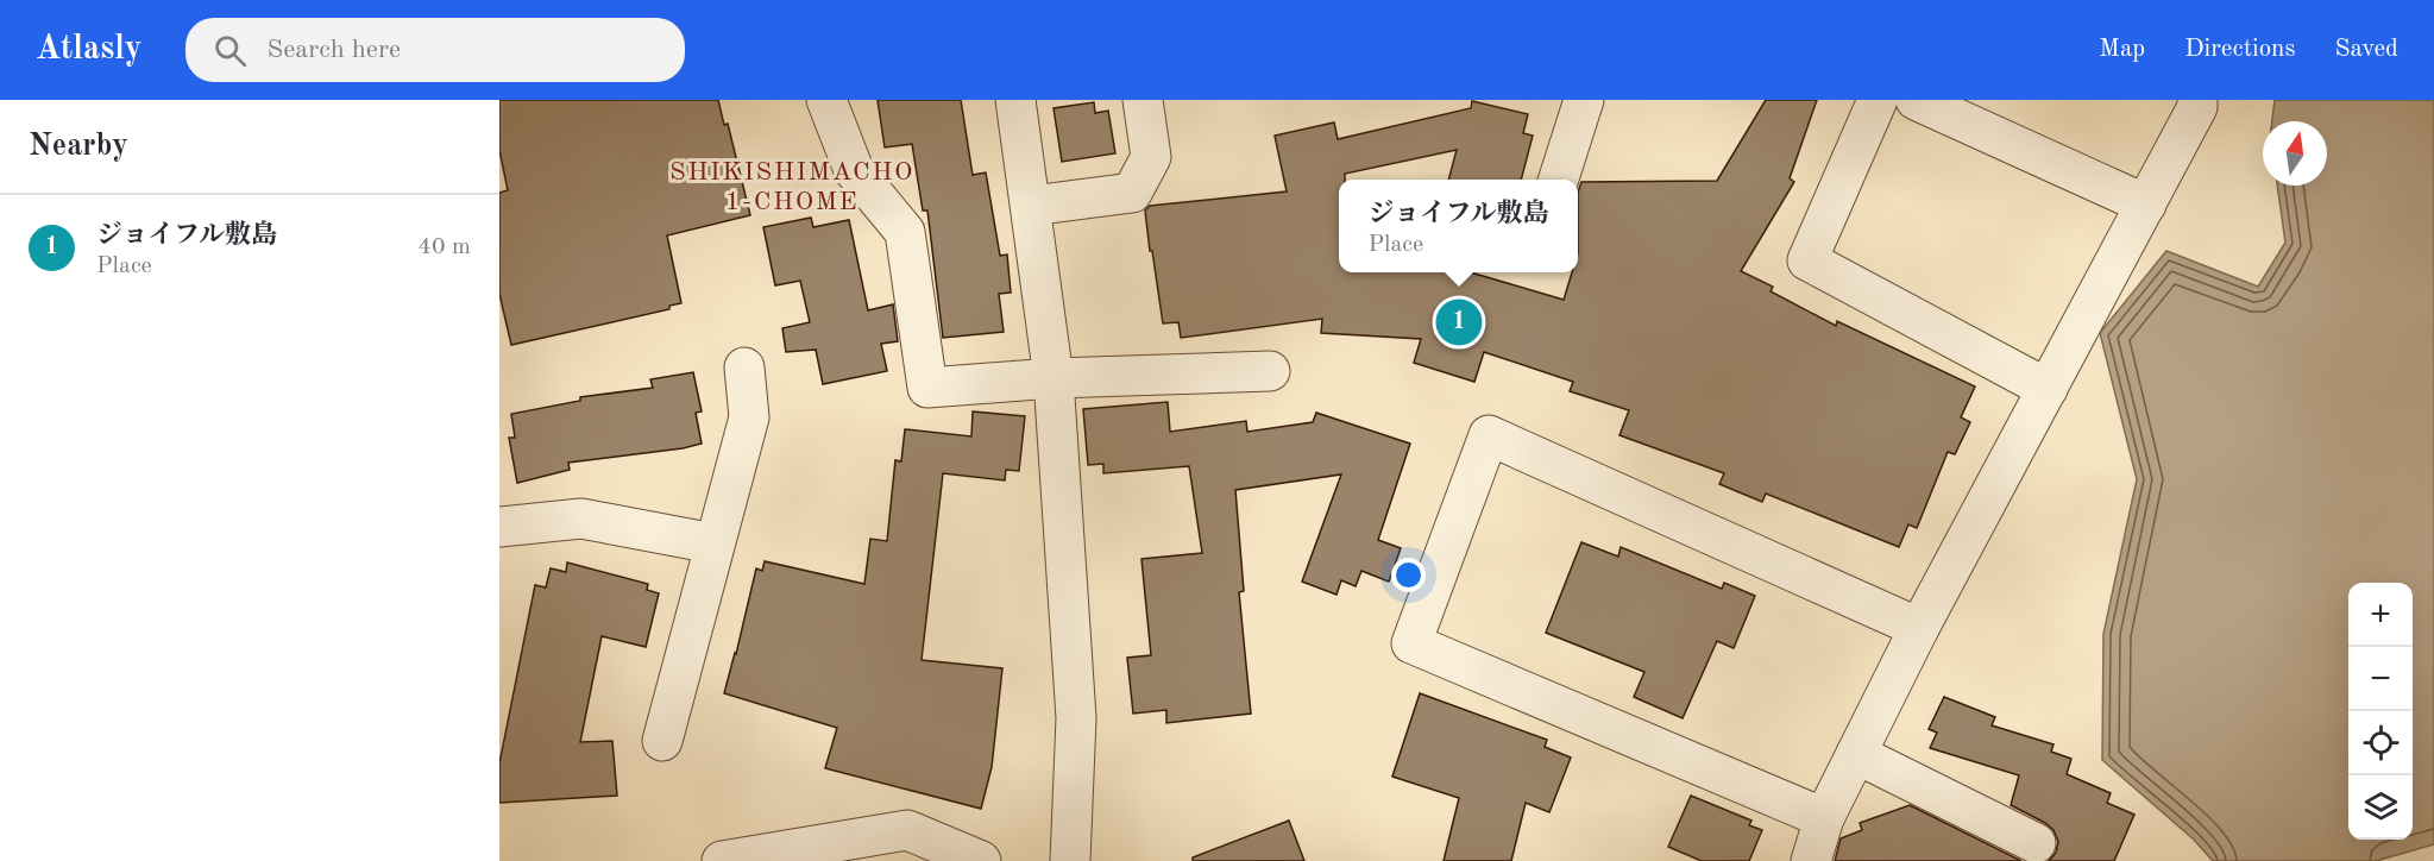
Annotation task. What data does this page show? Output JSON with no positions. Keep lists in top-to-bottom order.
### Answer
{
  "districts": ["SHIKISHIMACHO 1-CHOME"],
  "north": "top",
  "page": {
    "header": "Atlasly",
    "search": "Search here",
    "nav": ["Map", "Directions", "Saved"],
    "heading": "Nearby",
    "popup": ["ジョイフル敷島", "Place"],
    "list": [
      {
        "mark": "1",
        "name": "ジョイフル敷島",
        "note": "Place",
        "value": "40 m"
      }
    ],
    "pins": "1",
    "map_buttons": ["+", "−"]
  }
}
